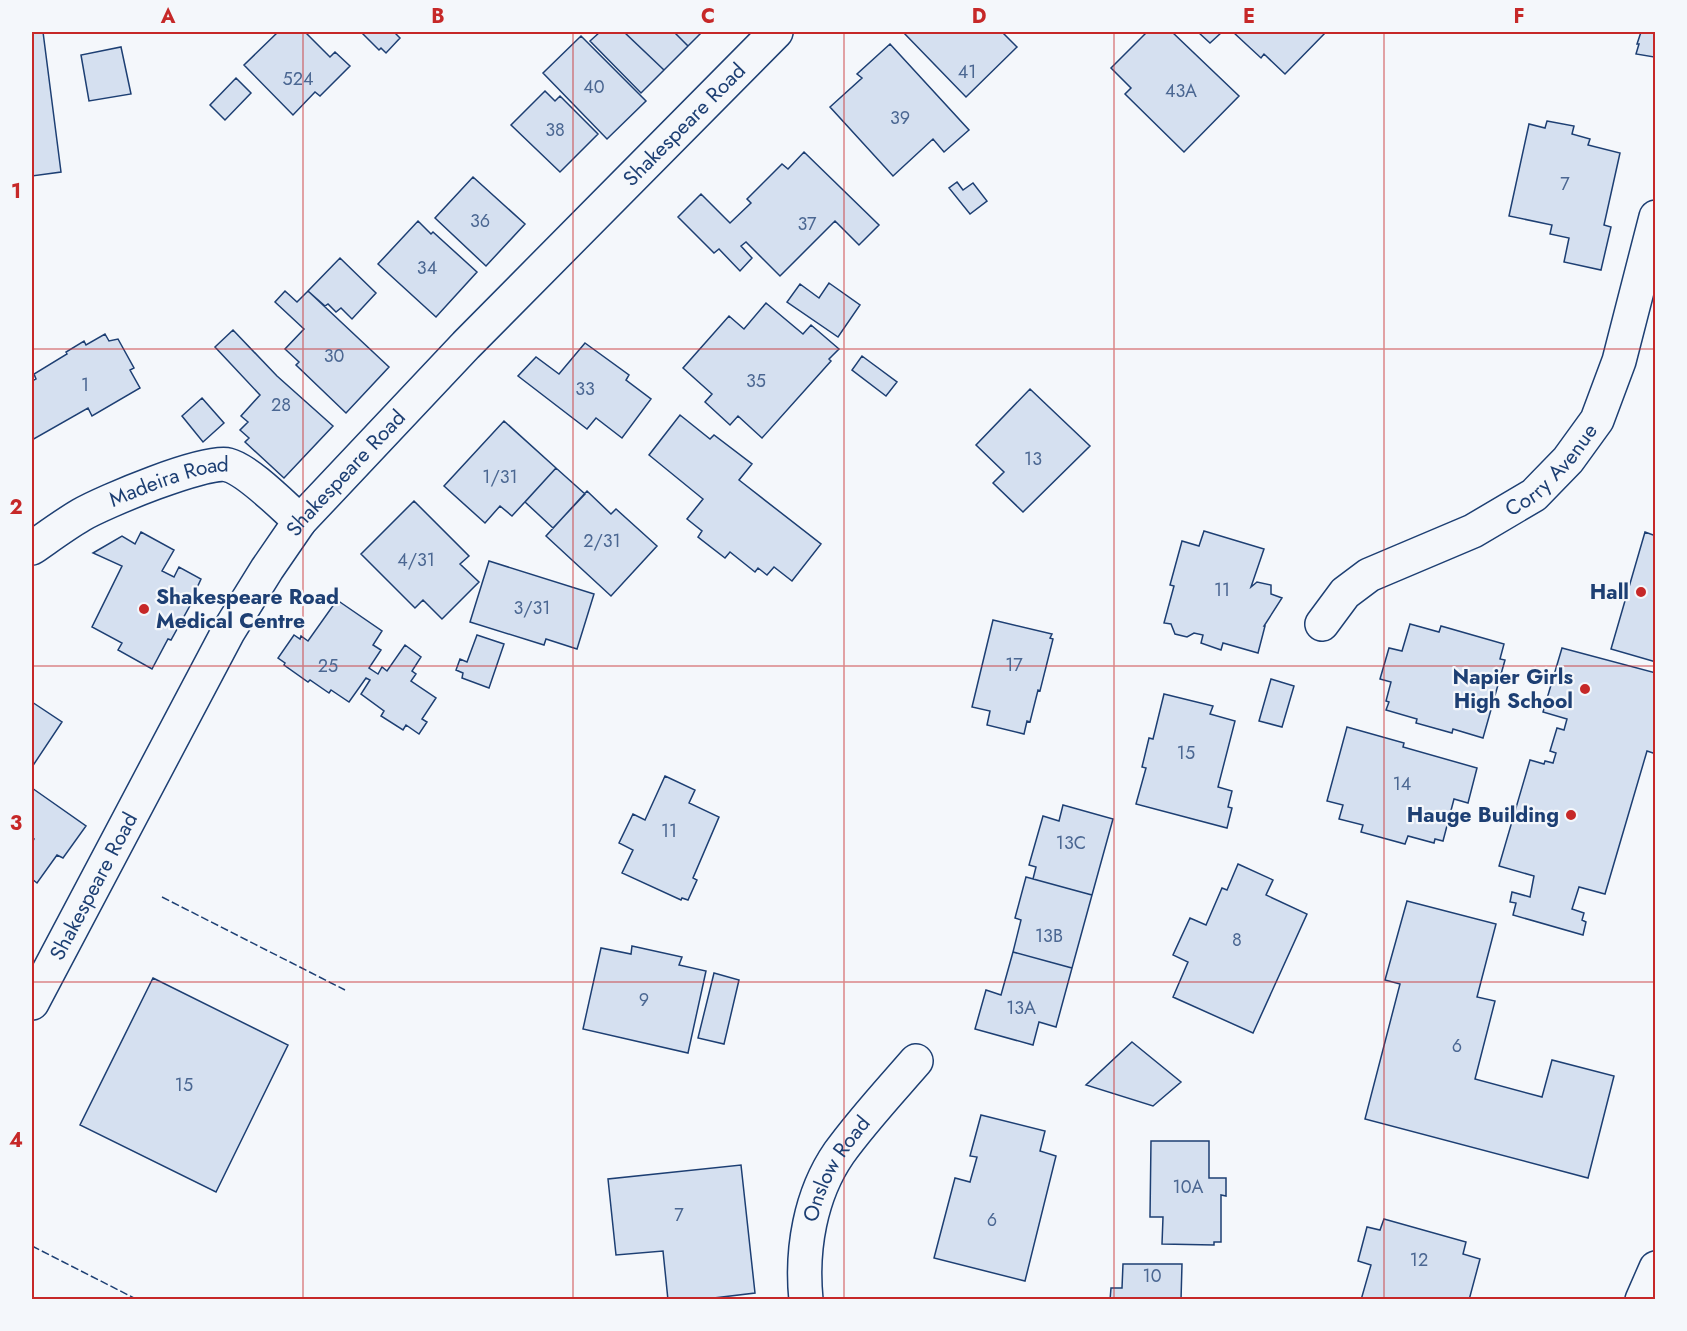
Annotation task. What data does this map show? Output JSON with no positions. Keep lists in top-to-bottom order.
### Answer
{
  "streets": {
    "street": [
      "Shakespeare Road",
      "Corry Avenue",
      "Madeira Road",
      "Onslow Road"
    ]
  },
  "crossings": [
    ["Shakespeare Road", "Madeira Road"]
  ],
  "places": [
    "Hall",
    "Shakespeare Road Medical Centre",
    "Napier Girls High School",
    "Hauge Building"
  ],
  "house_numbers": [
    "41",
    "524",
    "40",
    "43A",
    "39",
    "38",
    "7",
    "36",
    "37",
    "34",
    "30",
    "35",
    "1",
    "33",
    "28",
    "13",
    "1/31",
    "2/31",
    "4/31",
    "11",
    "3/31",
    "17",
    "25",
    "15",
    "14",
    "11",
    "13C",
    "13B",
    "8",
    "9",
    "13A",
    "6",
    "15",
    "10A",
    "7",
    "6",
    "12",
    "10"
  ],
  "grid": {
    "columns": [
      "A",
      "B",
      "C",
      "D",
      "E",
      "F"
    ],
    "rows": [
      "1",
      "2",
      "3",
      "4"
    ]
  }
}
